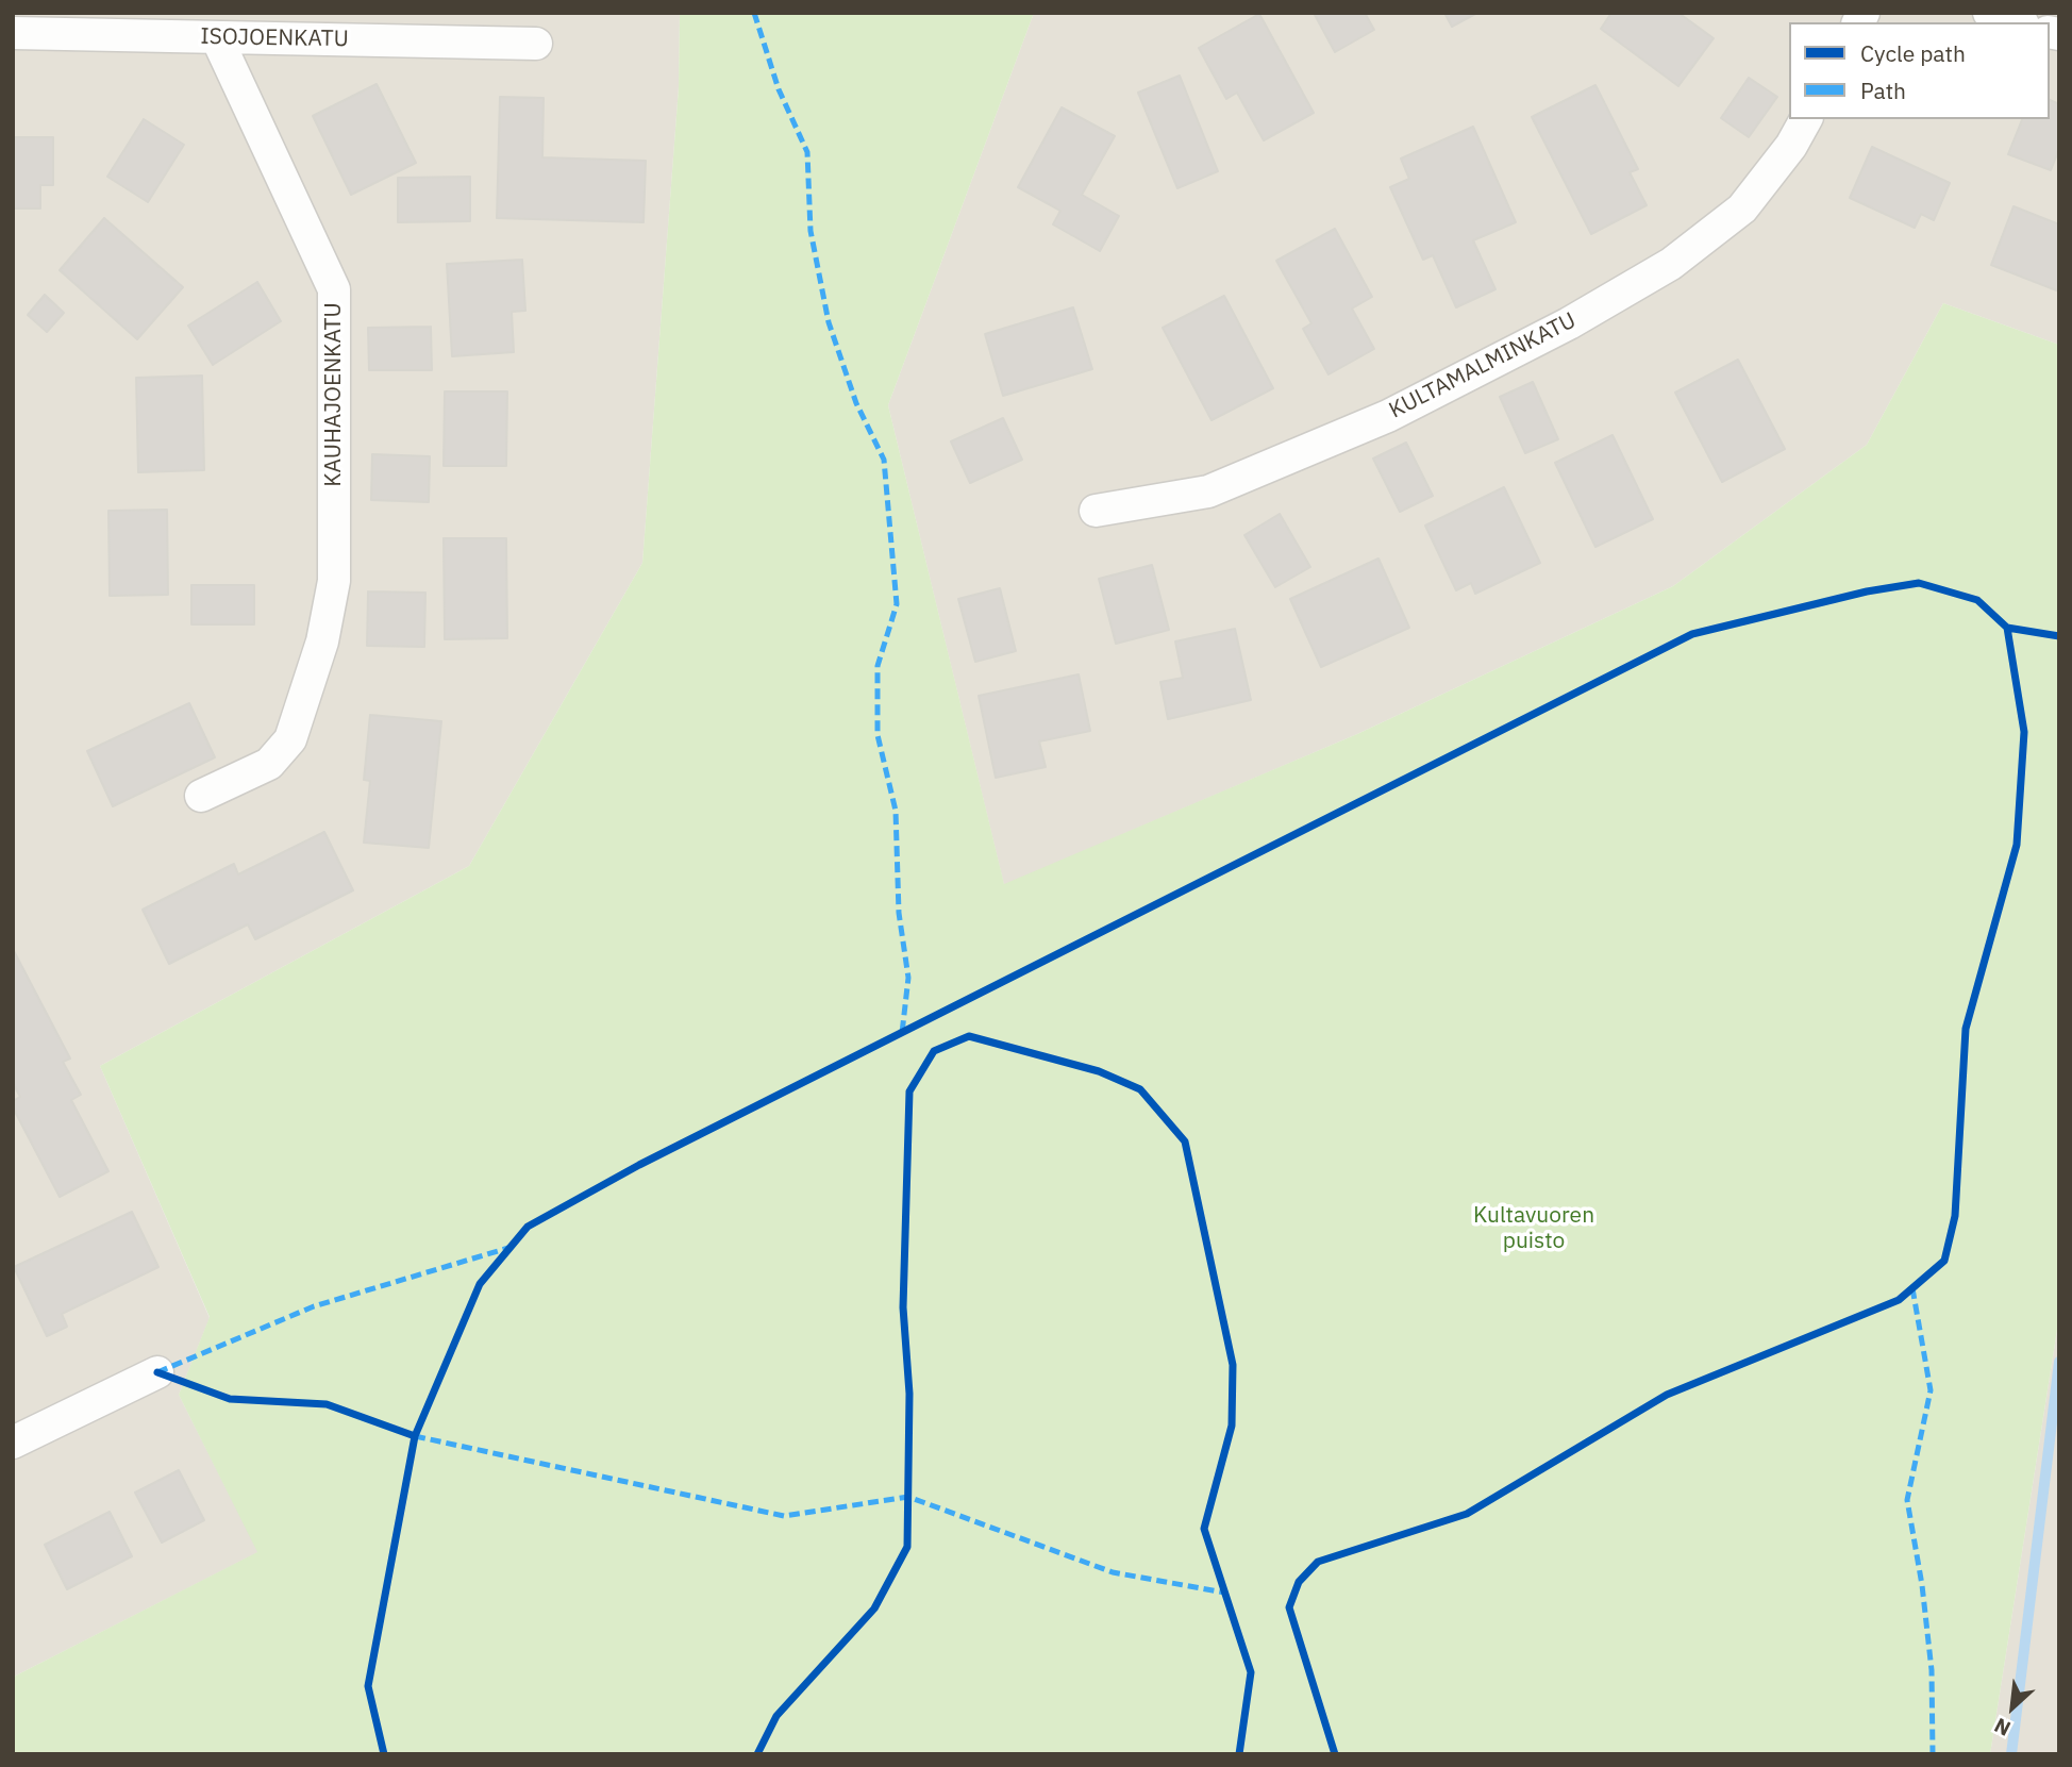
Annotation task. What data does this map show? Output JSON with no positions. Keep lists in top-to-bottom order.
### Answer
{
  "streets": {
    "street": ["ISOJOENKATU", "KULTAMALMINKATU", "KAUHAJOENKATU"]
  },
  "crossings": [
    ["ISOJOENKATU", "KAUHAJOENKATU"]
  ],
  "parks": ["Kultavuoren puisto"],
  "legend": ["Cycle path", "Path"],
  "north": "bottom left"
}
